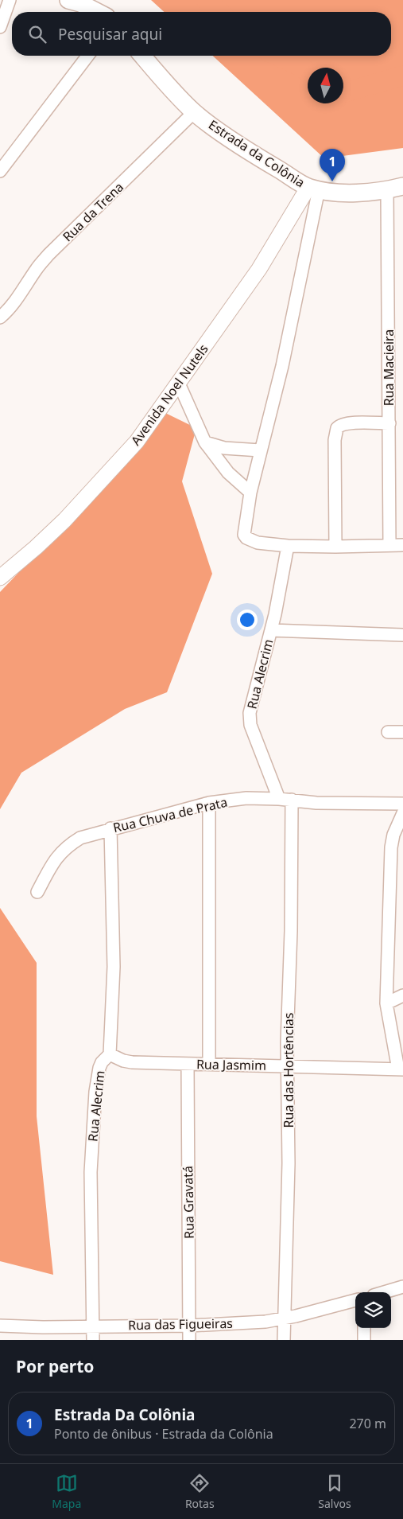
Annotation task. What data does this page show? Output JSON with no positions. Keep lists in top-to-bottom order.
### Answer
{
  "streets": {
    "main road": ["Estrada da Colônia"],
    "street": [
      "Rua da Trena",
      "Rua Macieira",
      "Avenida Noel Nutels",
      "Rua Alecrim",
      "Rua Chuva de Prata",
      "Rua Jasmim",
      "Rua das Hortências",
      "Rua Gravatá",
      "Rua das Figueiras"
    ]
  },
  "crossings": [
    ["Estrada da Colônia", "Rua da Trena"],
    ["Estrada da Colônia", "Rua Macieira"],
    ["Estrada da Colônia", "Avenida Noel Nutels"],
    ["Rua Alecrim", "Rua Chuva de Prata"],
    ["Rua Alecrim", "Rua Jasmim"],
    ["Rua Alecrim", "Rua das Figueiras"],
    ["Rua Chuva de Prata", "Rua das Hortências"],
    ["Rua Jasmim", "Rua das Hortências"],
    ["Rua Jasmim", "Rua Gravatá"],
    ["Rua das Hortências", "Rua das Figueiras"],
    ["Rua Gravatá", "Rua das Figueiras"]
  ],
  "north": "top",
  "page": {
    "search": "Pesquisar aqui",
    "pins": "1",
    "heading": "Por perto",
    "list": [
      {
        "mark": "1",
        "name": "Estrada Da Colônia",
        "note": "Ponto de ônibus · Estrada da Colônia",
        "value": "270 m"
      }
    ],
    "nav": ["Mapa", "Rotas", "Salvos"]
  }
}
